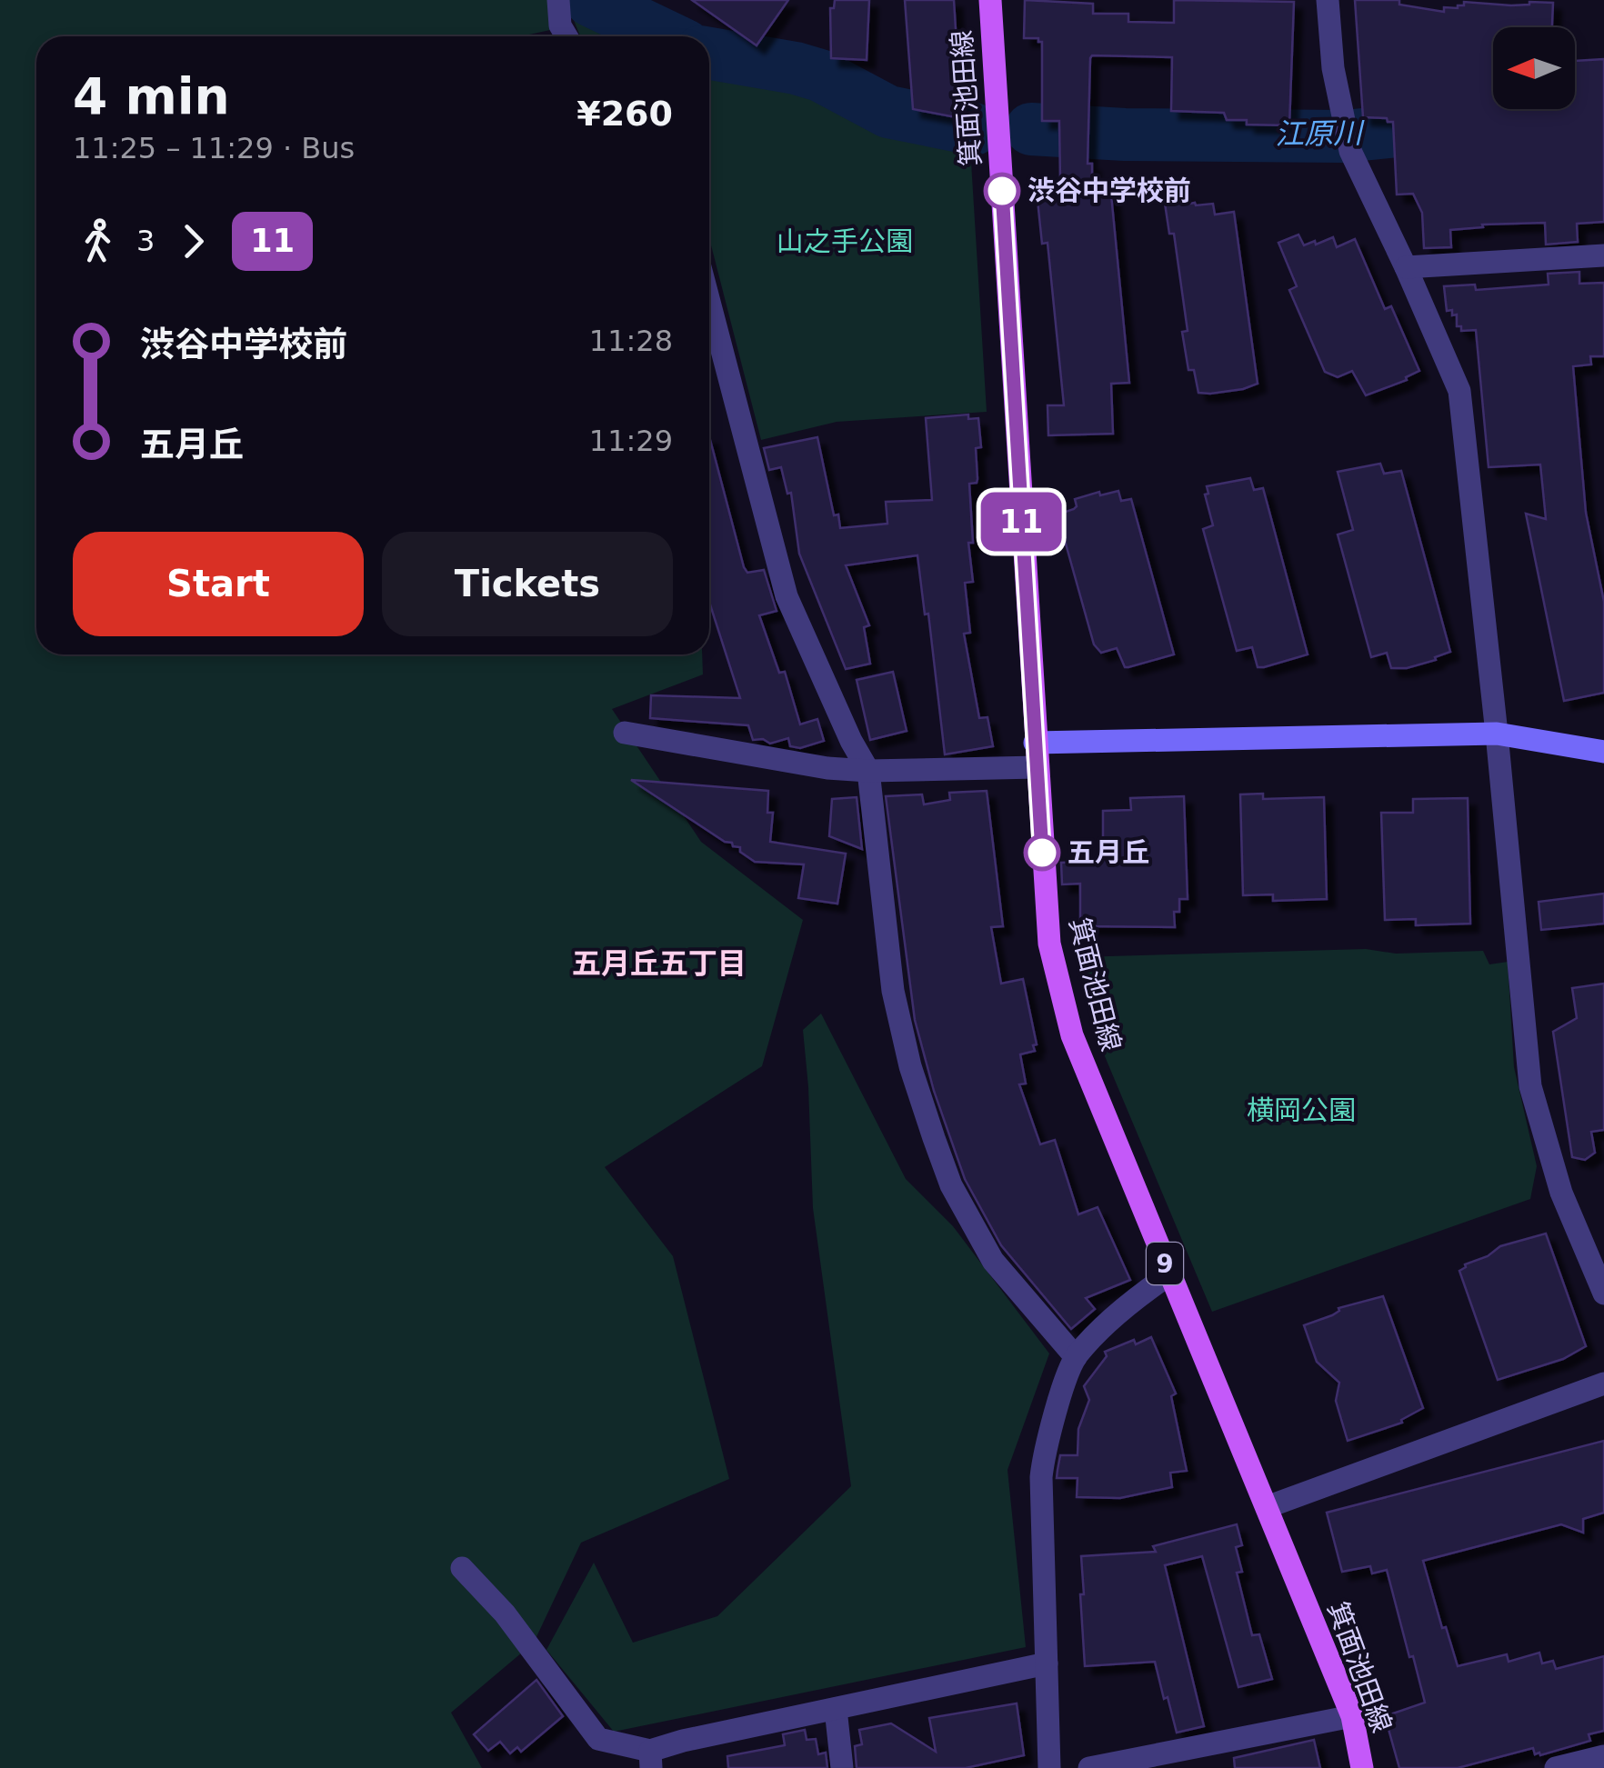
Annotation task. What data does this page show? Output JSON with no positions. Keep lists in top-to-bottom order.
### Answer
{
  "streets": {
    "main road": ["箕面池田線", "9"]
  },
  "districts": ["五月丘五丁目"],
  "water": ["江原川"],
  "parks": ["山之手公園", "横岡公園"],
  "places": ["渋谷中学校前", "五月丘"],
  "lines": ["bus line 11"],
  "north": "left",
  "page": {
    "on_map": "11",
    "heading": ["4 min", "11:25 – 11:29 · Bus", "¥260"],
    "legs": ["3", "11"],
    "list": [
      {
        "name": "渋谷中学校前",
        "value": "11:28"
      },
      {
        "name": "五月丘",
        "value": "11:29"
      }
    ],
    "buttons": ["Start", "Tickets"]
  }
}
